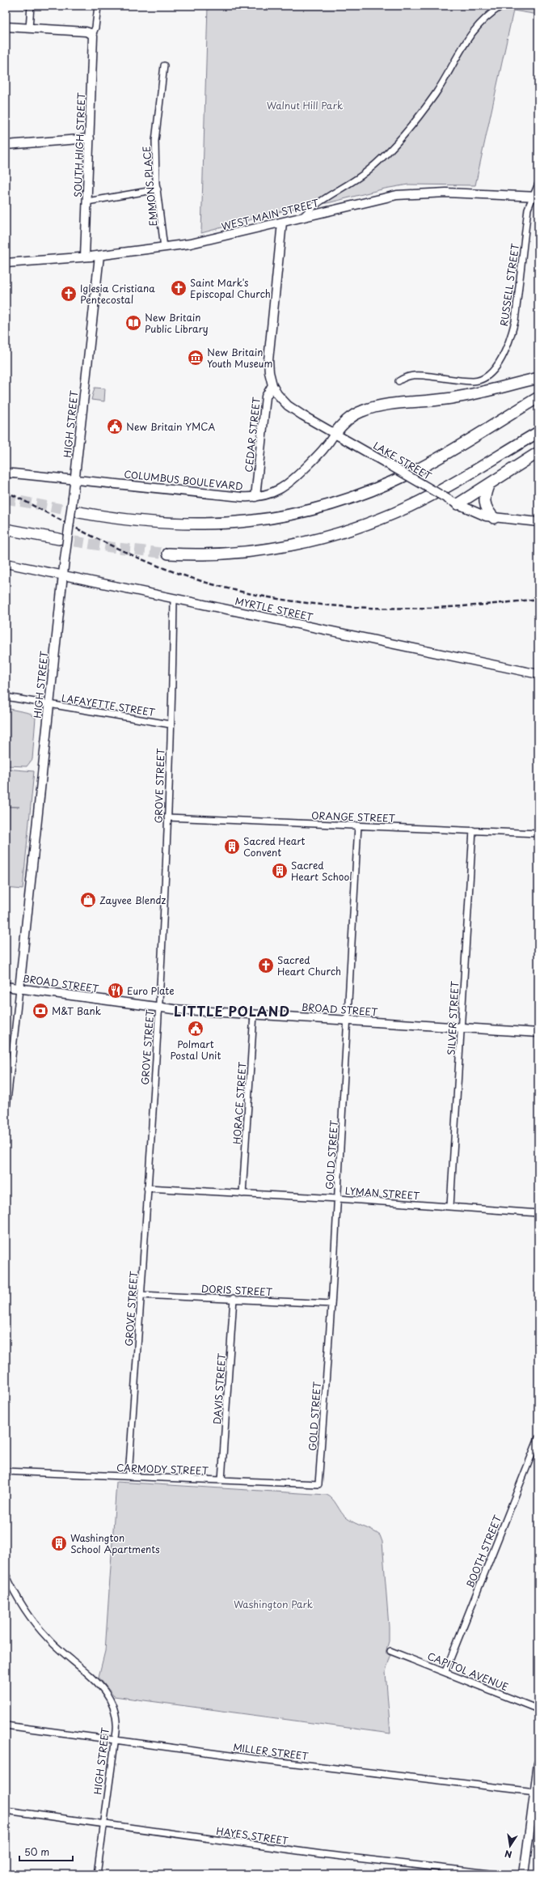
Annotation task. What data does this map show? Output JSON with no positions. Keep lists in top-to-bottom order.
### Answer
{
  "streets": {
    "street": [
      "SOUTH HIGH STREET",
      "EMMONS PLACE",
      "WEST MAIN STREET",
      "RUSSELL STREET",
      "HIGH STREET",
      "CEDAR STREET",
      "LAKE STREET",
      "COLUMBUS BOULEVARD",
      "MYRTLE STREET",
      "LAFAYETTE STREET",
      "GROVE STREET",
      "ORANGE STREET",
      "BROAD STREET",
      "SILVER STREET",
      "HORACE STREET",
      "GOLD STREET",
      "LYMAN STREET",
      "DORIS STREET",
      "DAVIS STREET",
      "CARMODY STREET",
      "BOOTH STREET",
      "CAPITOL AVENUE",
      "MILLER STREET",
      "HAYES STREET"
    ]
  },
  "crossings": [
    ["SOUTH HIGH STREET", "WEST MAIN STREET"],
    ["EMMONS PLACE", "WEST MAIN STREET"],
    ["WEST MAIN STREET", "RUSSELL STREET"],
    ["WEST MAIN STREET", "HIGH STREET"],
    ["HIGH STREET", "COLUMBUS BOULEVARD"],
    ["HIGH STREET", "MYRTLE STREET"],
    ["HIGH STREET", "LAFAYETTE STREET"],
    ["HIGH STREET", "BROAD STREET"],
    ["HIGH STREET", "MILLER STREET"],
    ["HIGH STREET", "HAYES STREET"],
    ["CEDAR STREET", "LAKE STREET"],
    ["CEDAR STREET", "COLUMBUS BOULEVARD"],
    ["LAKE STREET", "COLUMBUS BOULEVARD"],
    ["MYRTLE STREET", "GROVE STREET"],
    ["LAFAYETTE STREET", "GROVE STREET"],
    ["GROVE STREET", "ORANGE STREET"],
    ["GROVE STREET", "BROAD STREET"],
    ["GROVE STREET", "LYMAN STREET"],
    ["GROVE STREET", "DORIS STREET"],
    ["GROVE STREET", "CARMODY STREET"],
    ["ORANGE STREET", "SILVER STREET"],
    ["ORANGE STREET", "GOLD STREET"],
    ["BROAD STREET", "SILVER STREET"],
    ["BROAD STREET", "HORACE STREET"],
    ["BROAD STREET", "GOLD STREET"],
    ["SILVER STREET", "LYMAN STREET"],
    ["HORACE STREET", "LYMAN STREET"],
    ["GOLD STREET", "LYMAN STREET"],
    ["GOLD STREET", "DORIS STREET"],
    ["GOLD STREET", "CARMODY STREET"],
    ["DORIS STREET", "DAVIS STREET"],
    ["DAVIS STREET", "CARMODY STREET"],
    ["BOOTH STREET", "CAPITOL AVENUE"]
  ],
  "districts": ["LITTLE POLAND"],
  "parks": ["Walnut Hill Park", "Washington Park"],
  "places": {
    "church": ["Saint Mark's Episcopal Church", "Iglesia Cristiana Pentecostal", "Sacred Heart Church"],
    "library": ["New Britain Public Library"],
    "museum": ["New Britain Youth Museum"],
    "public building": ["New Britain YMCA", "Polmart Postal Unit"],
    "building": ["Sacred Heart Convent", "Sacred Heart School", "Washington School Apartments"],
    "shop": ["Zayvee Blendz"],
    "restaurant": ["Euro Plate"],
    "bank": ["M&T Bank"]
  },
  "scale_bar": "50 m",
  "north": "bottom"
}
